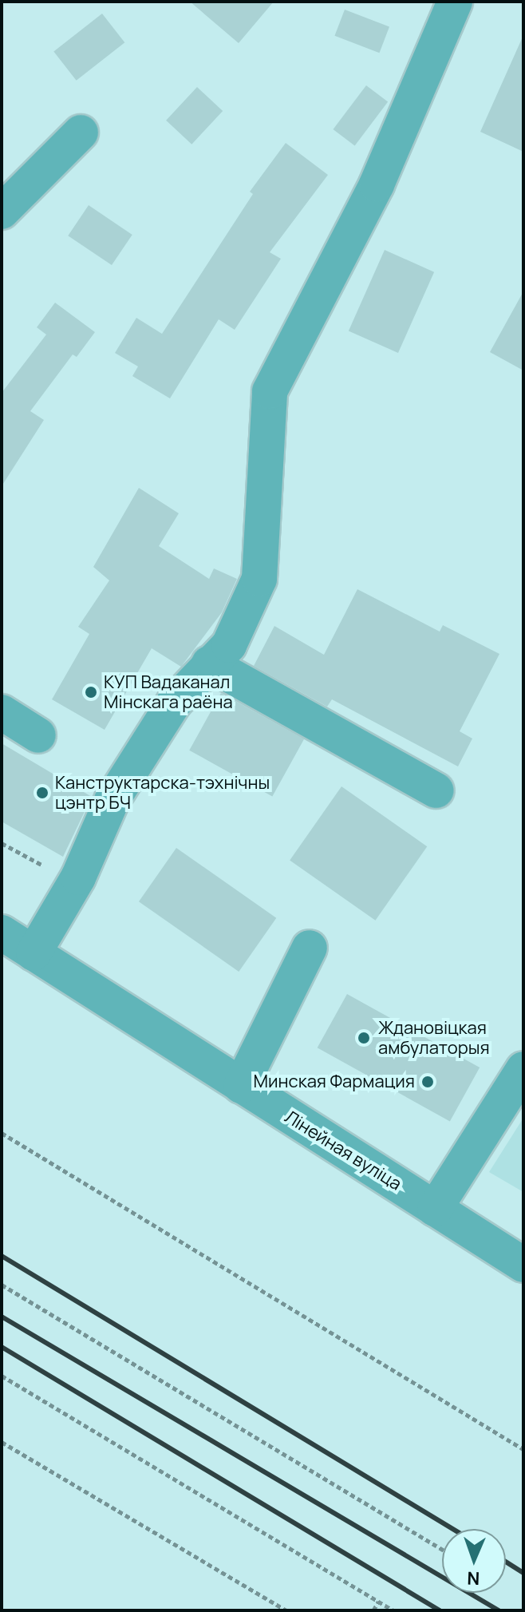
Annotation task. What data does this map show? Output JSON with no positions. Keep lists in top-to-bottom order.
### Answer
{
  "streets": {
    "street": ["Лінейная вуліца"]
  },
  "places": [
    "КУП Вадаканал Мінскага раёна",
    "Канструктарска-тэхнічны цэнтр БЧ",
    "Ждановіцкая амбулаторыя",
    "Минская Фармация"
  ],
  "north": "bottom"
}
